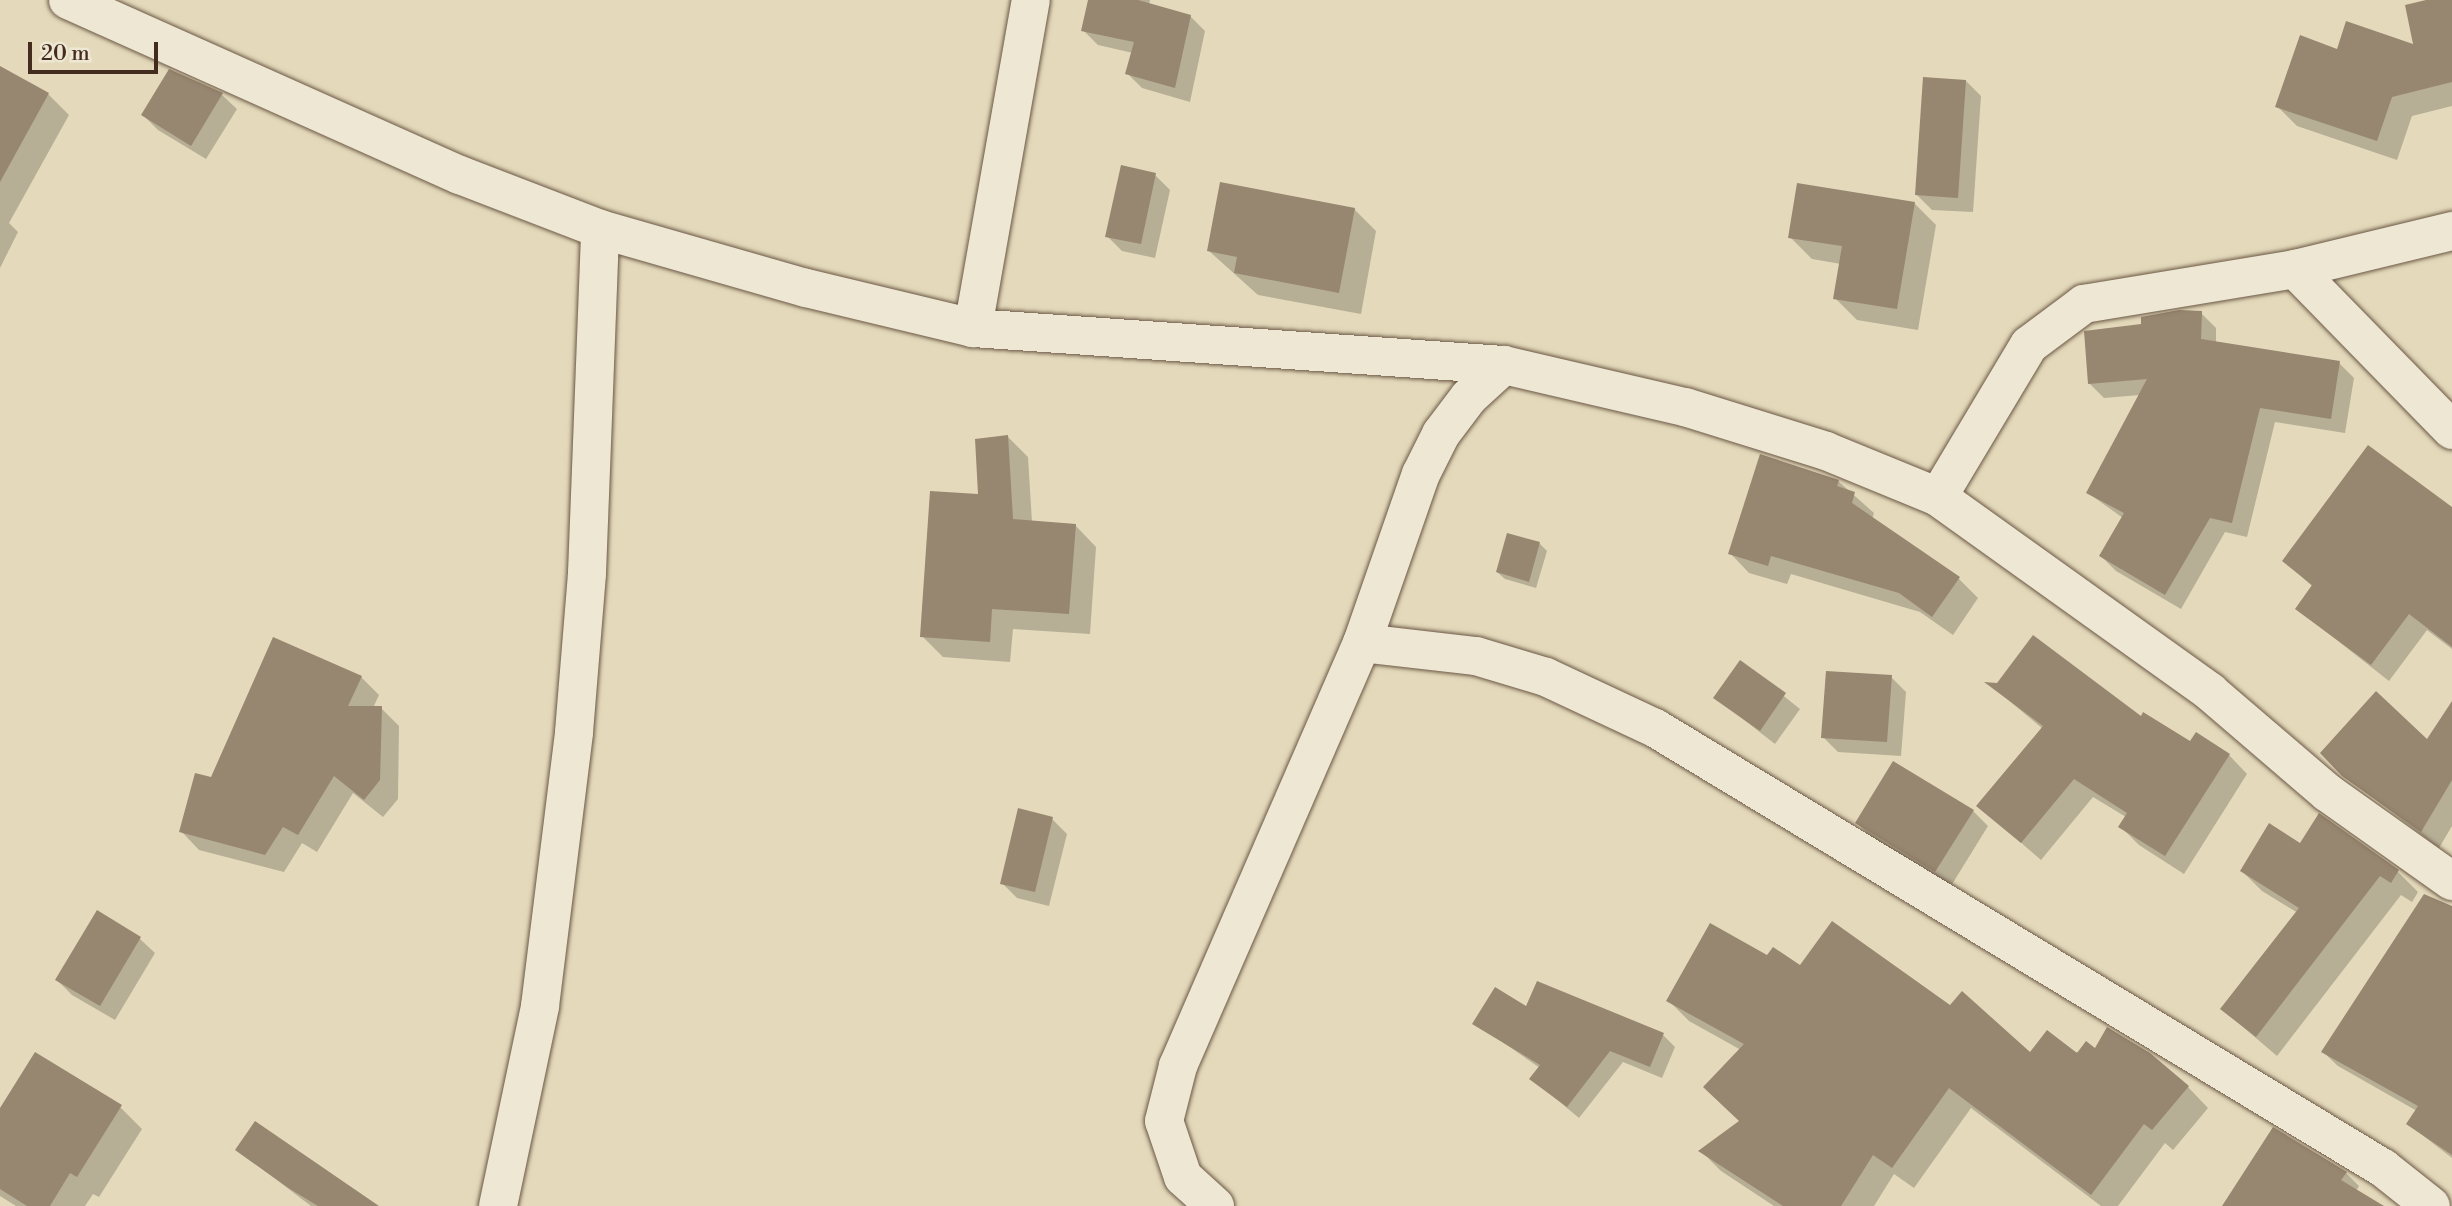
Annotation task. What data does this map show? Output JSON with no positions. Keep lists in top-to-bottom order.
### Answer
{
  "scale_bar": "20 m"
}
